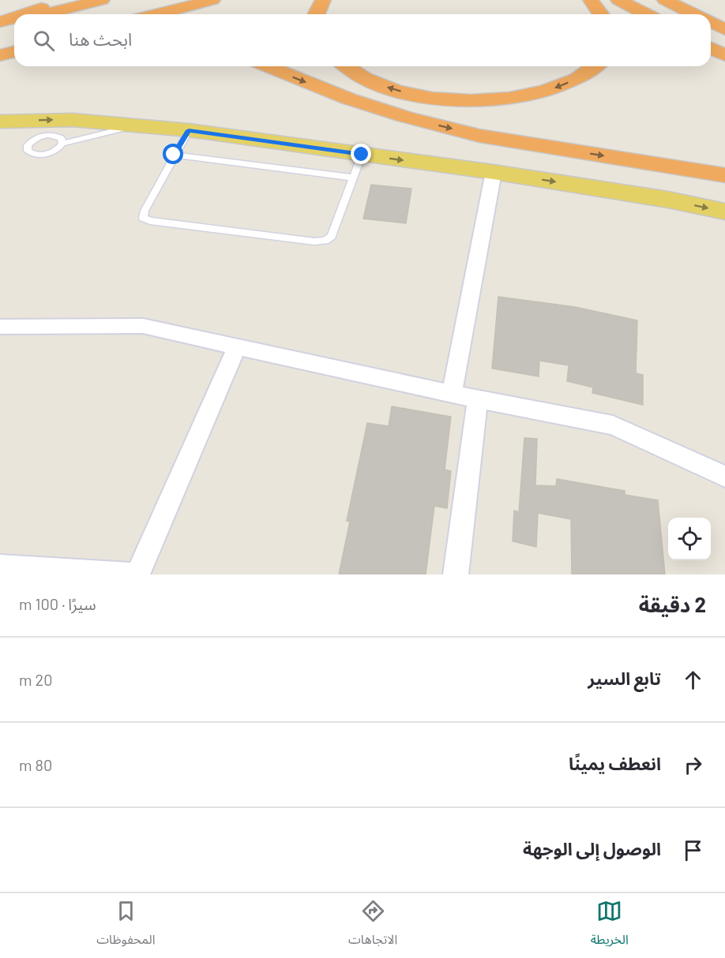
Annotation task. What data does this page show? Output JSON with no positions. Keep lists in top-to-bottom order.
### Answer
{
  "page": {
    "search": "ابحث هنا",
    "heading": ["2 دقيقة", "سيرًا · 100 m"],
    "list": [
      ["تابع السير", "20 m"],
      ["انعطف يمينًا", "80 m"],
      "الوصول إلى الوجهة"
    ],
    "nav": ["الخريطة", "الاتجاهات", "المحفوظات"]
  }
}
